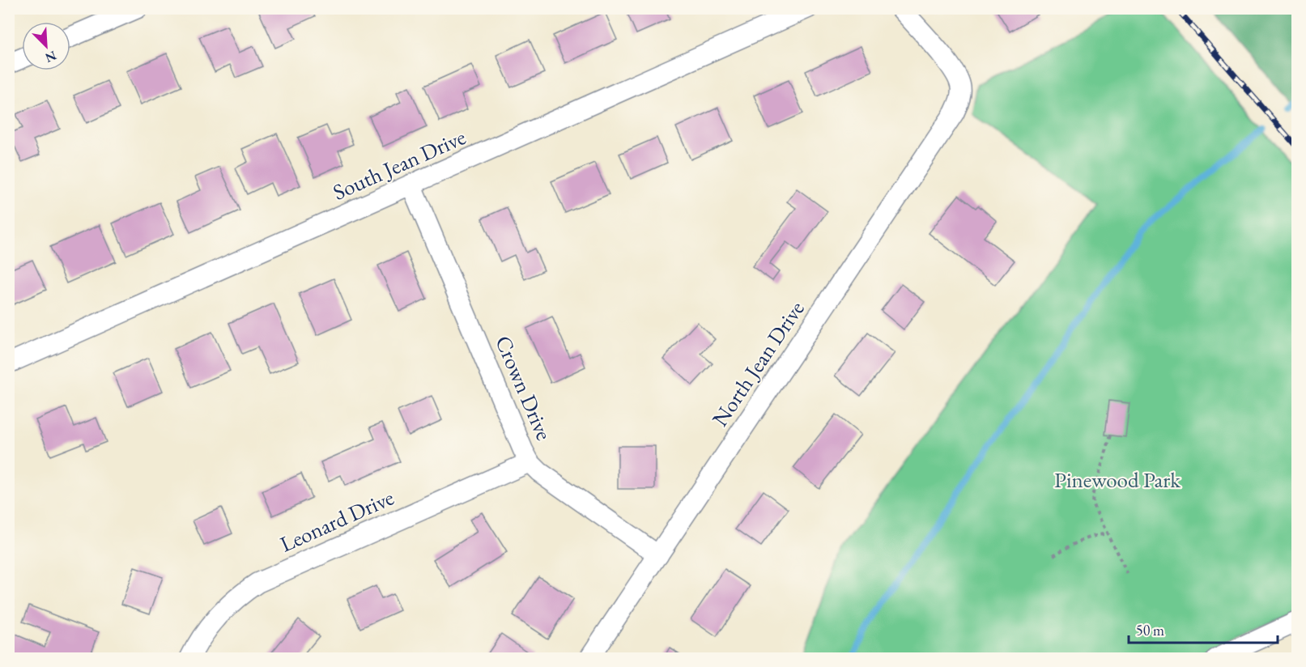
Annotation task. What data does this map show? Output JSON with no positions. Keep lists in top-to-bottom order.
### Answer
{
  "streets": {
    "street": [
      "South Jean Drive",
      "North Jean Drive",
      "Crown Drive",
      "Leonard Drive"
    ]
  },
  "crossings": [
    ["South Jean Drive", "Crown Drive"],
    ["North Jean Drive", "Crown Drive"],
    ["Crown Drive", "Leonard Drive"]
  ],
  "parks": ["Pinewood Park"],
  "scale_bar": "50 m",
  "north": "bottom right"
}
